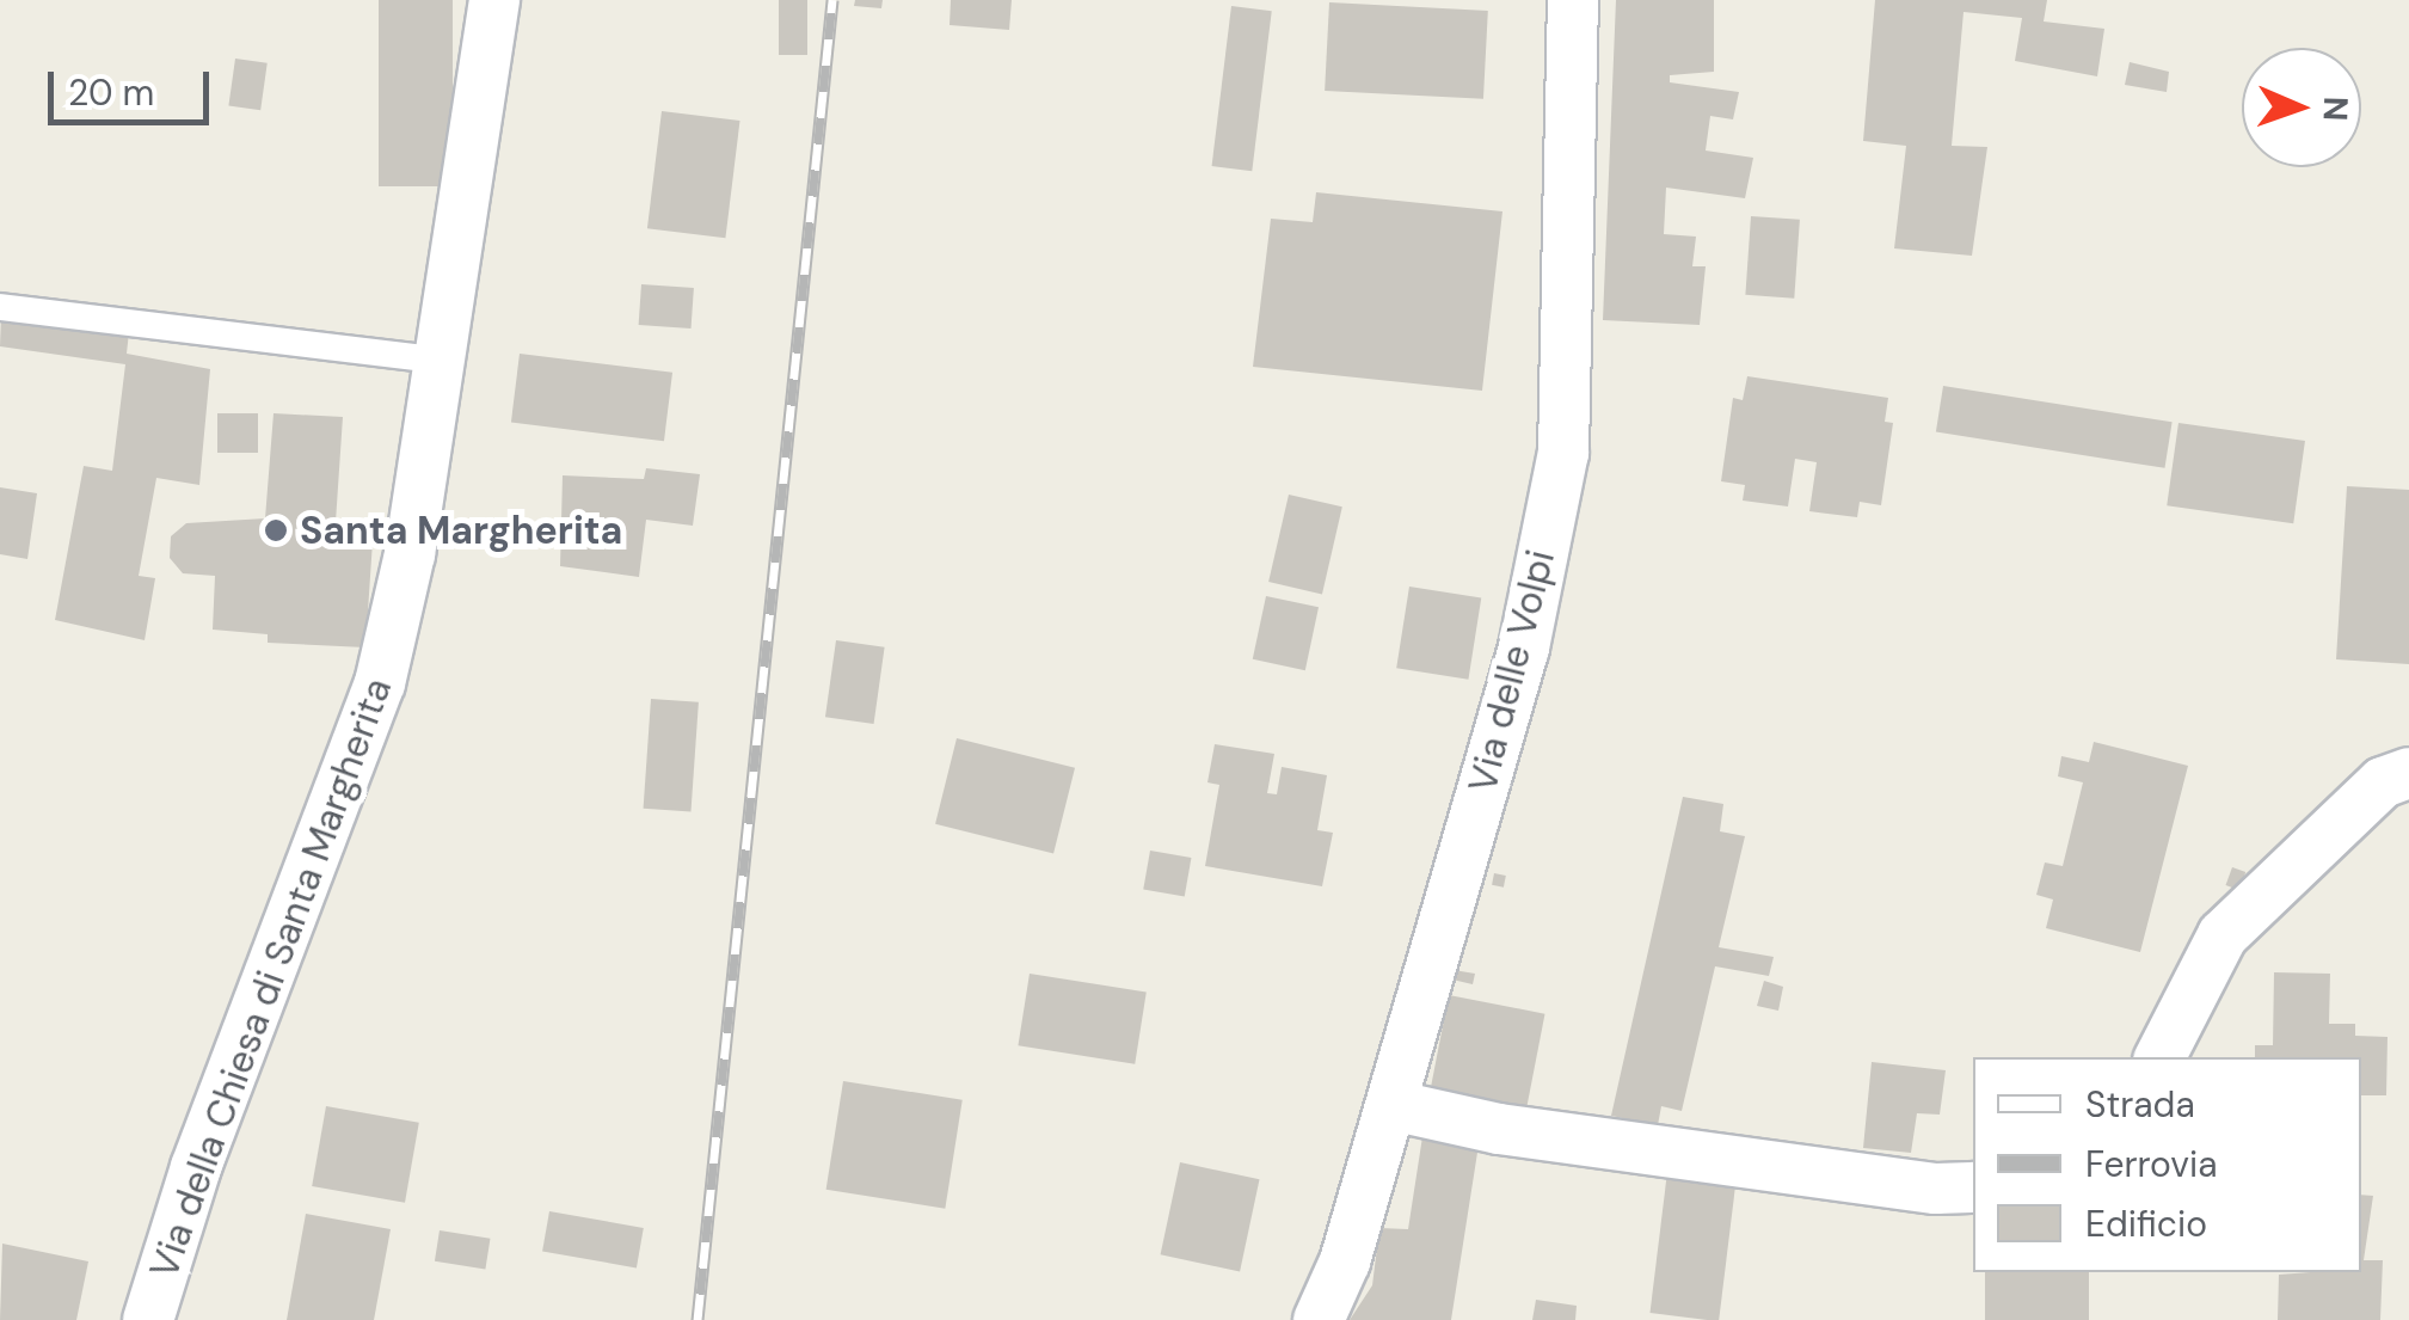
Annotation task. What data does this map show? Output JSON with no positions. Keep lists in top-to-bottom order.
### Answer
{
  "streets": {
    "street": ["Via delle Volpi", "Via della Chiesa di Santa Margherita"]
  },
  "places": ["Santa Margherita"],
  "legend": ["Strada", "Ferrovia", "Edificio"],
  "scale_bar": "20 m",
  "north": "right"
}
